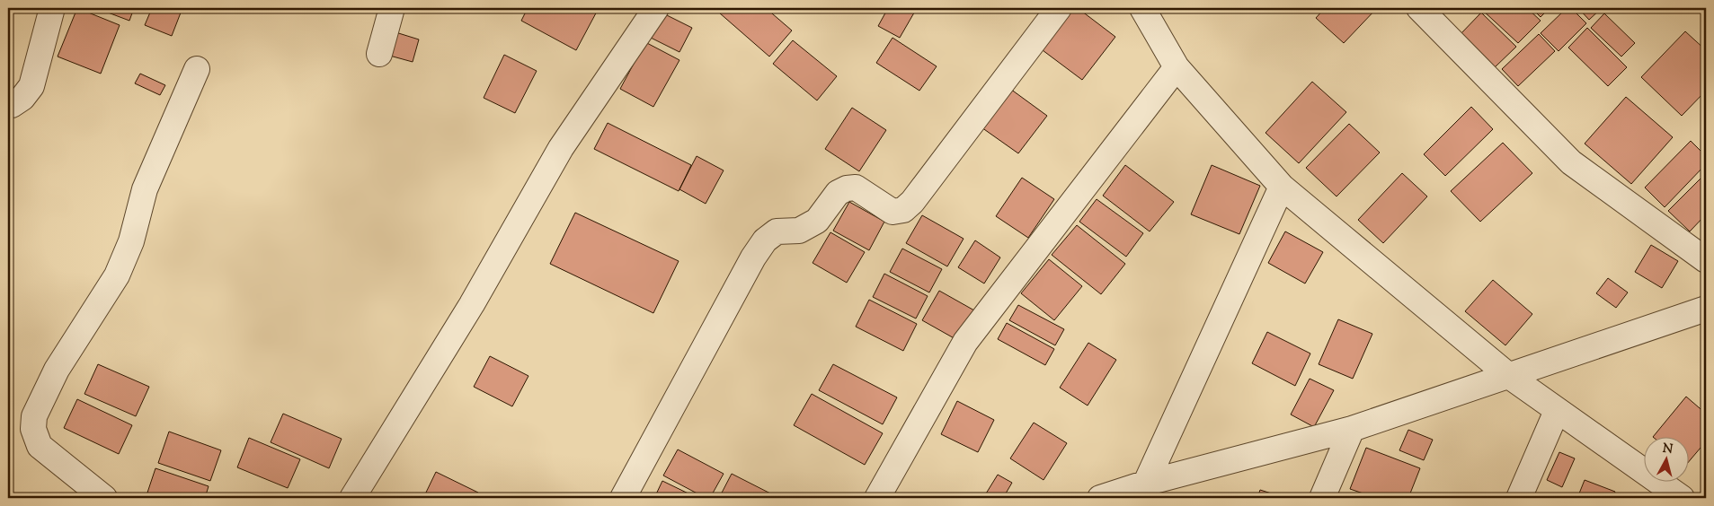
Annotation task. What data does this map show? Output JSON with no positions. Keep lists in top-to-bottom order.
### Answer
{
  "north": "top"
}
